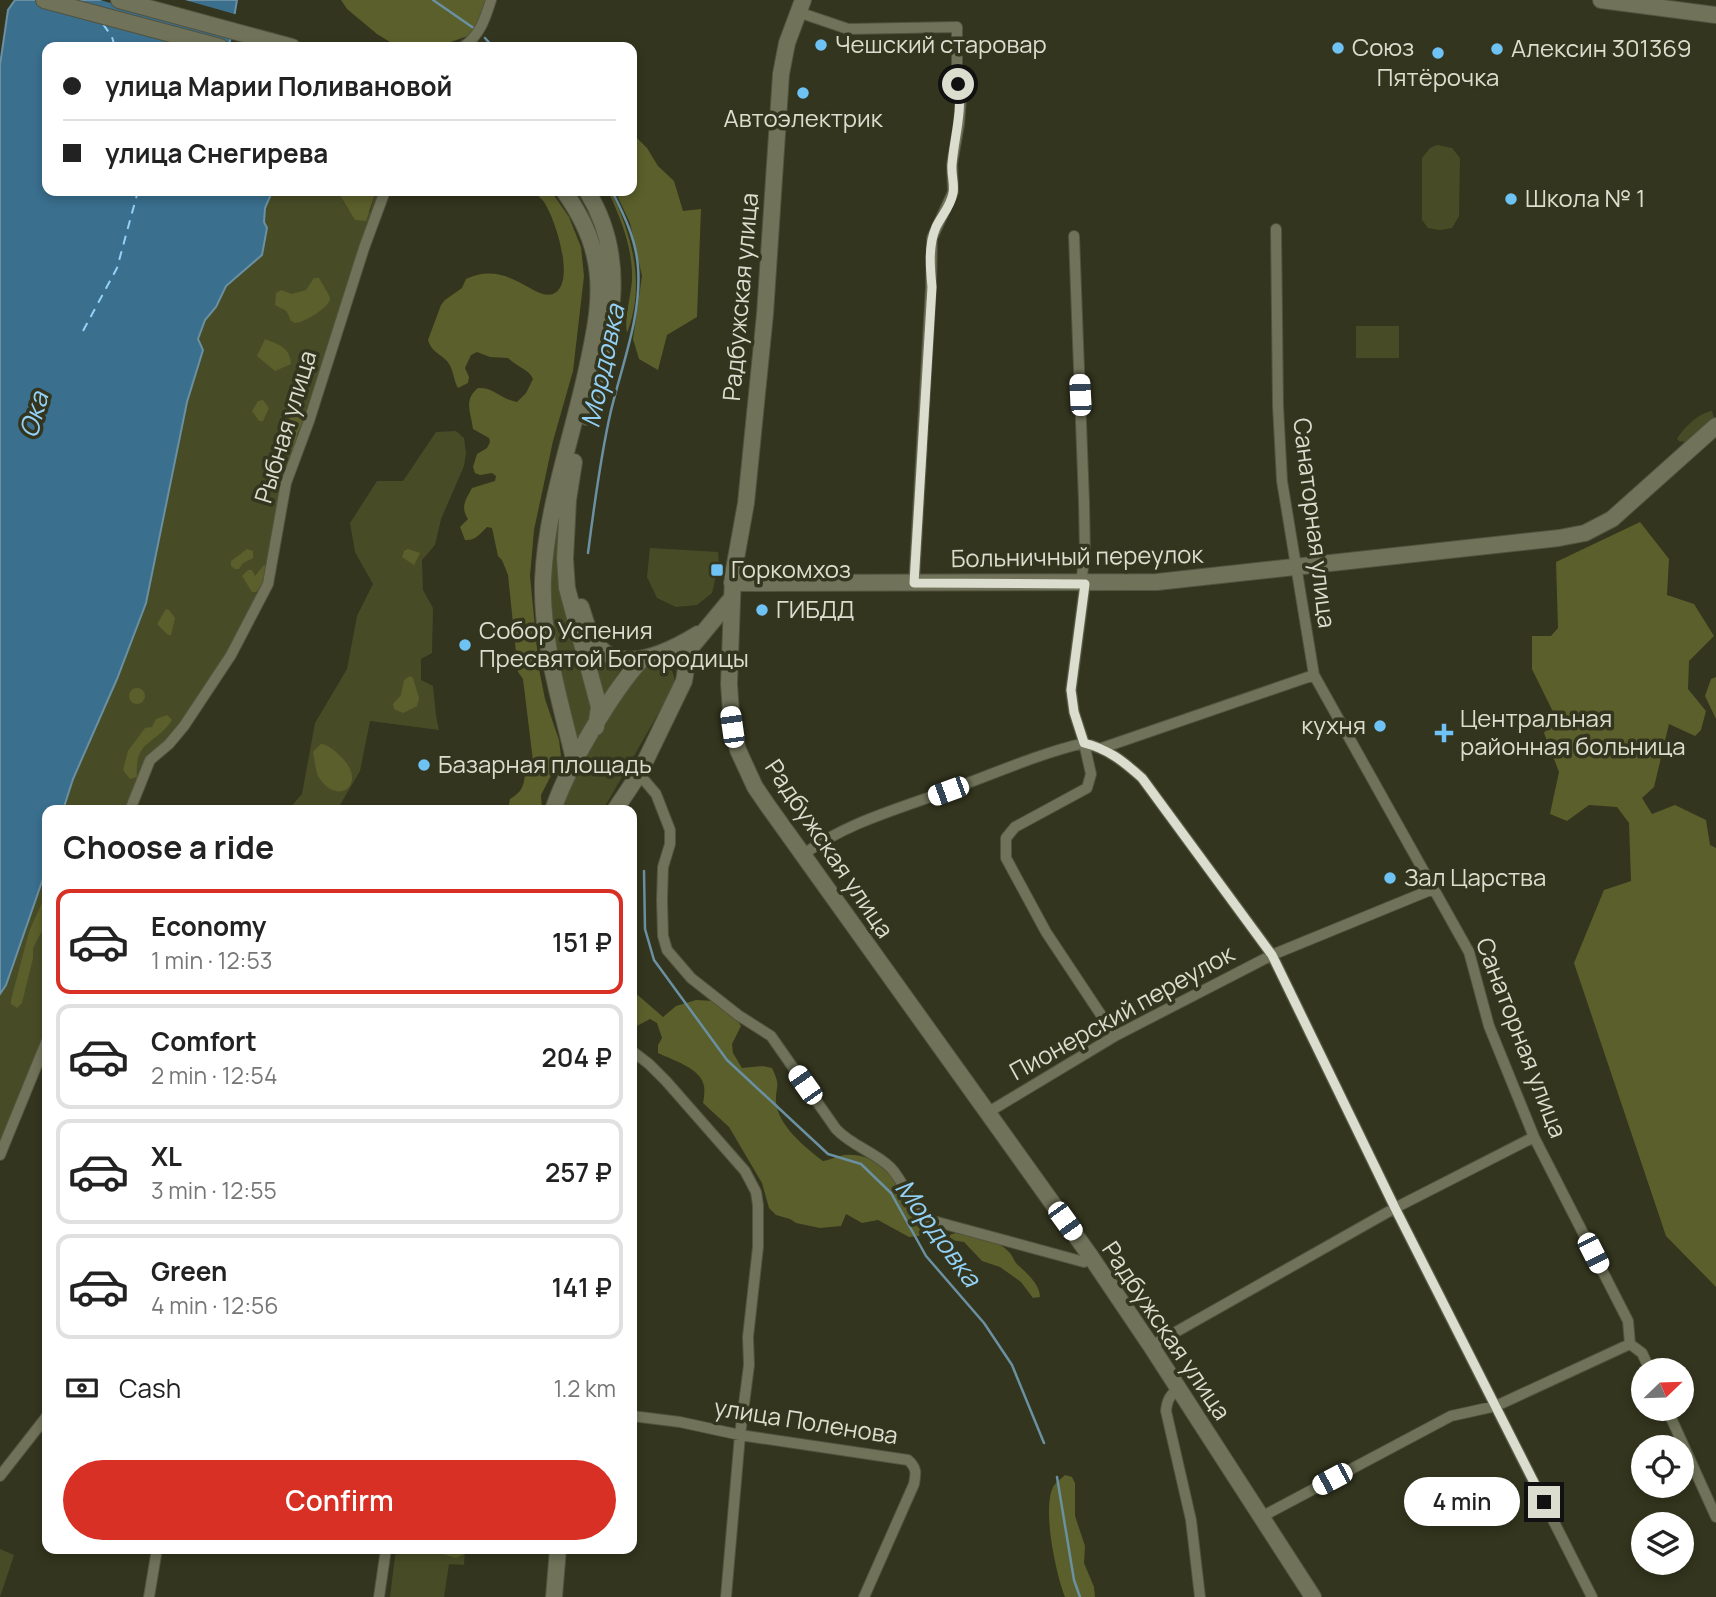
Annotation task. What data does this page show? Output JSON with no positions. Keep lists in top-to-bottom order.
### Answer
{
  "streets": {
    "main road": ["Радбужская улица", "Больничный переулок"],
    "street": [
      "Рыбная улица",
      "Санаторная улица",
      "Пионерский переулок",
      "улица Поленова"
    ]
  },
  "crossings": [
    ["Радбужская улица", "Больничный переулок"],
    ["Радбужская улица", "Пионерский переулок"],
    ["Санаторная улица", "Больничный переулок"],
    ["Санаторная улица", "Пионерский переулок"]
  ],
  "water": ["Мордовка", "Ока"],
  "places": {
    "other": [
      "Чешский старовар",
      "Союз",
      "Алексин 301369",
      "Пятёрочка",
      "Автоэлектрик",
      "Школа № 1",
      "ГИБДД",
      "Собор Успения Пресвятой Богородицы",
      "кухня",
      "Базарная площадь",
      "Зал Царства"
    ],
    "transit": ["Горкомхоз"],
    "health": ["Центральная районная больница"]
  },
  "north": "top right",
  "page": {
    "banner": ["улица Марии Поливановой", "улица Снегирева"],
    "heading": "Choose a ride",
    "list": [
      {
        "name": "Economy",
        "note": "1 min · 12:53",
        "value": "151 ₽"
      },
      {
        "name": "Comfort",
        "note": "2 min · 12:54",
        "value": "204 ₽"
      },
      {
        "name": "XL",
        "note": "3 min · 12:55",
        "value": "257 ₽"
      },
      {
        "name": "Green",
        "note": "4 min · 12:56",
        "value": "141 ₽"
      }
    ],
    "pay": ["Cash", "1.2 km"],
    "buttons": "Confirm",
    "bubble": "4 min"
  }
}
